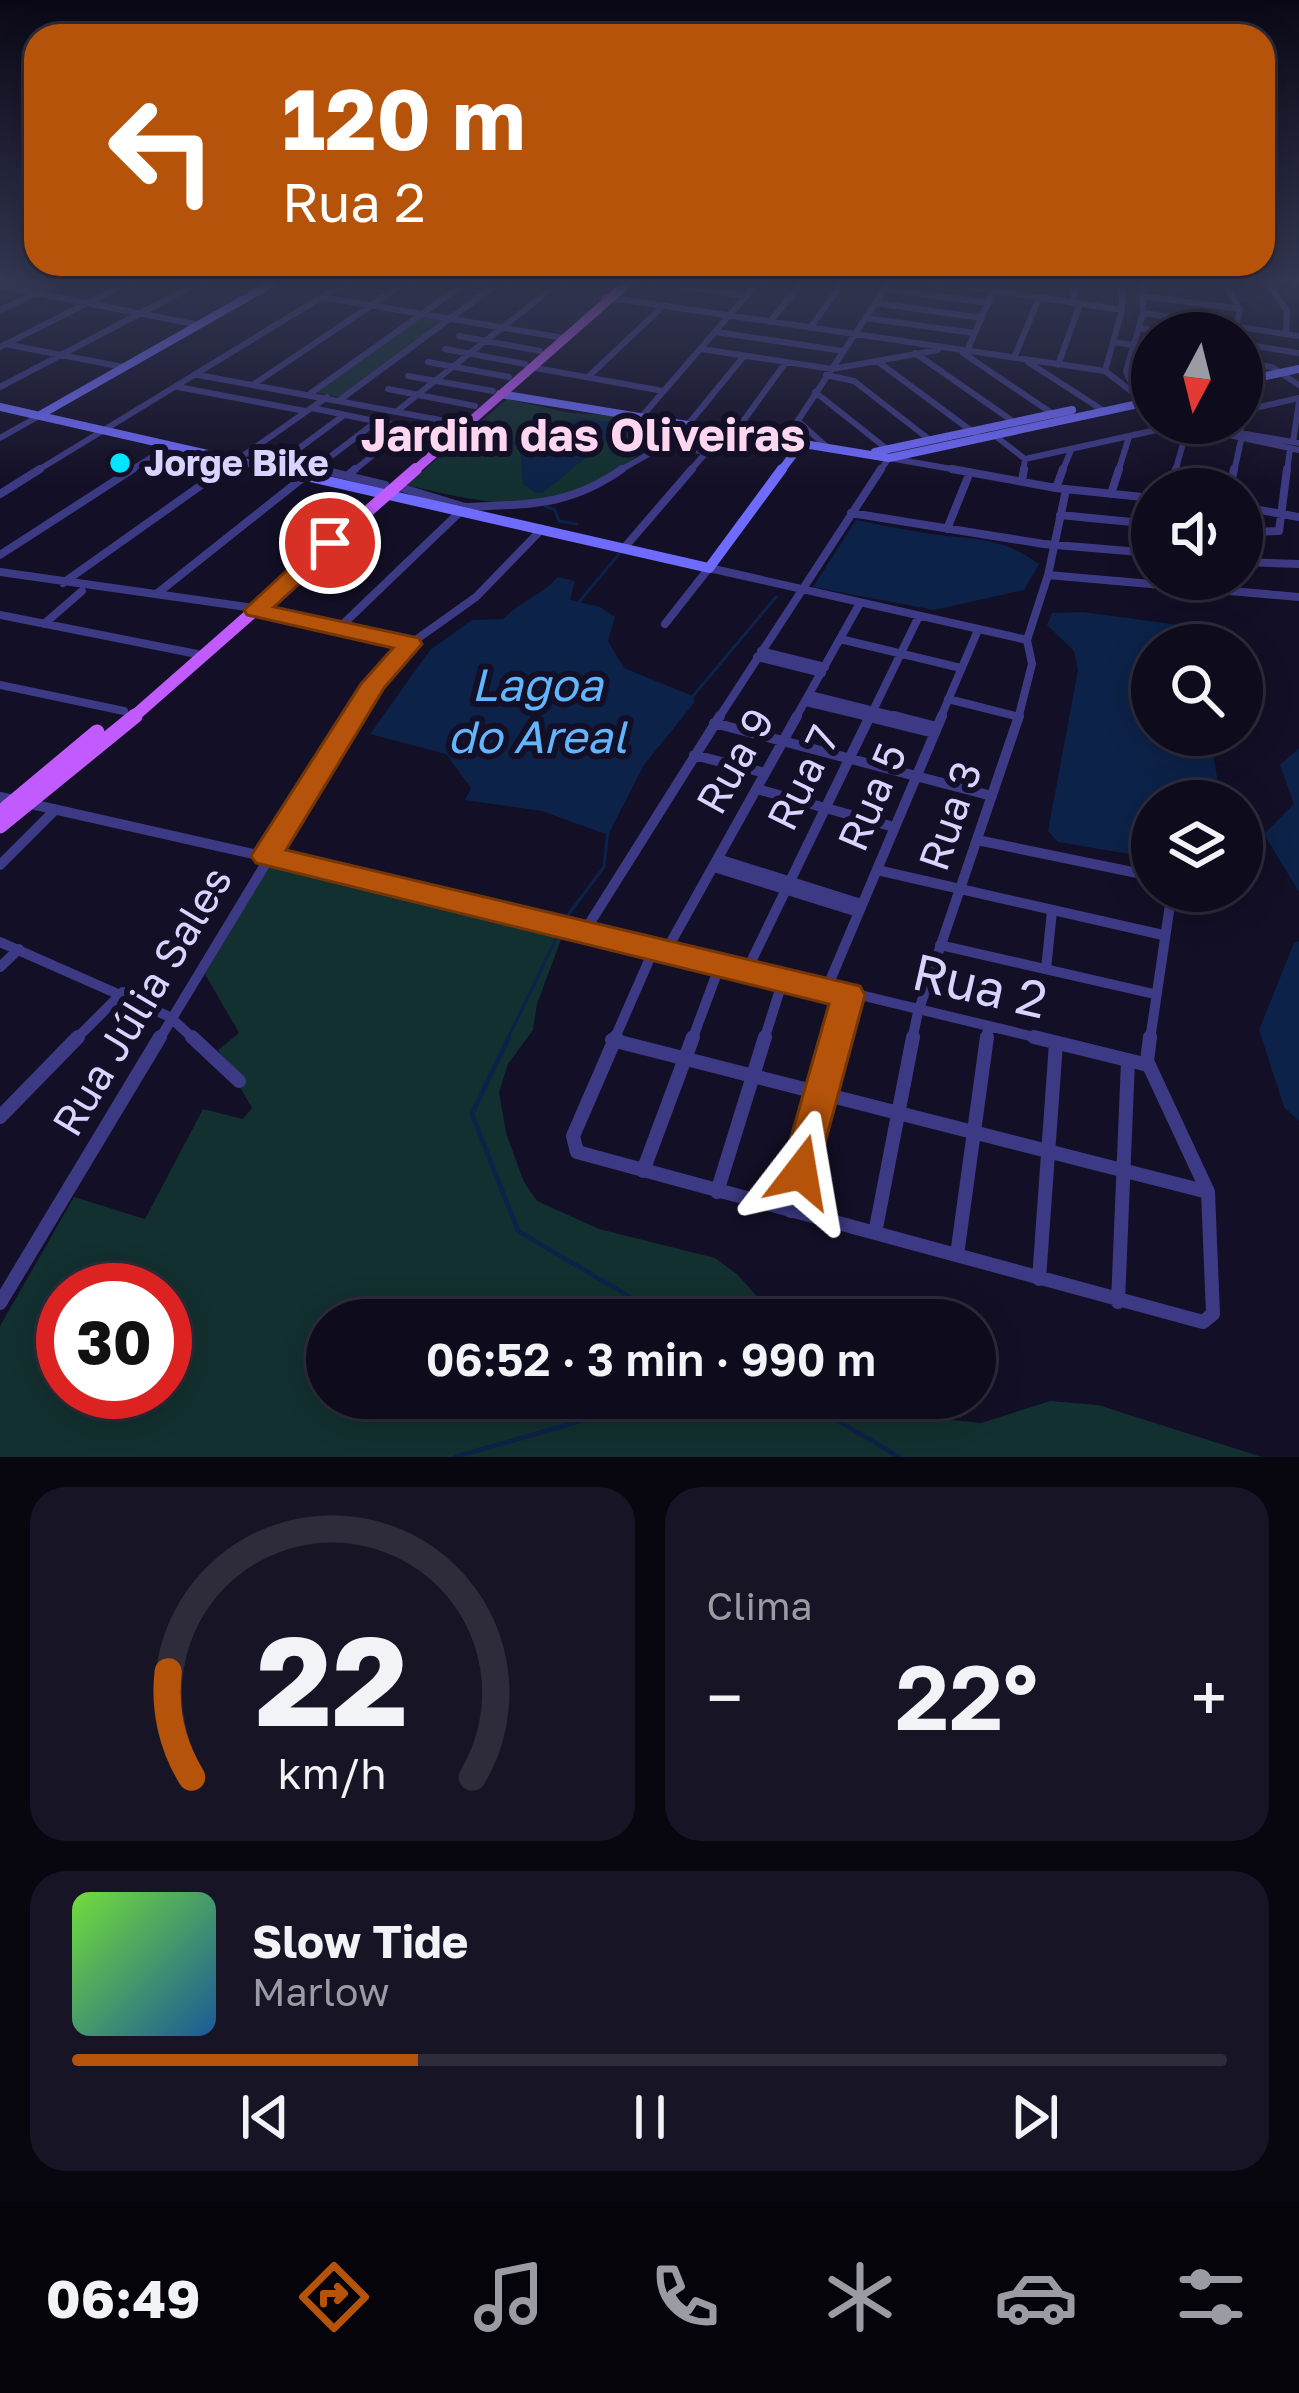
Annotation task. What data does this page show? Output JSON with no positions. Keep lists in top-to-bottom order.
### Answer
{
  "streets": {
    "street": [
      "Rua 9",
      "Rua 7",
      "Rua 5",
      "Rua 3",
      "Rua 2",
      "Rua Júlia Sales"
    ]
  },
  "crossings": [
    ["Rua 9", "Rua 2"],
    ["Rua 7", "Rua 2"],
    ["Rua 5", "Rua 2"],
    ["Rua 3", "Rua 2"],
    ["Rua 2", "Rua Júlia Sales"]
  ],
  "districts": ["Jardim das Oliveiras"],
  "water": ["Lagoa do Areal"],
  "places": ["Jorge Bike"],
  "north": "bottom",
  "page": {
    "turn": ["120 m", "Rua 2"],
    "limit": "30",
    "trip": "06:52 · 3 min · 990 m",
    "tile": "Clima",
    "heat": ["−", "22°", "+"],
    "song": ["Slow Tide", "Marlow"],
    "tabs": "06:49",
    "gauge": ["22", "km/h"]
  }
}
